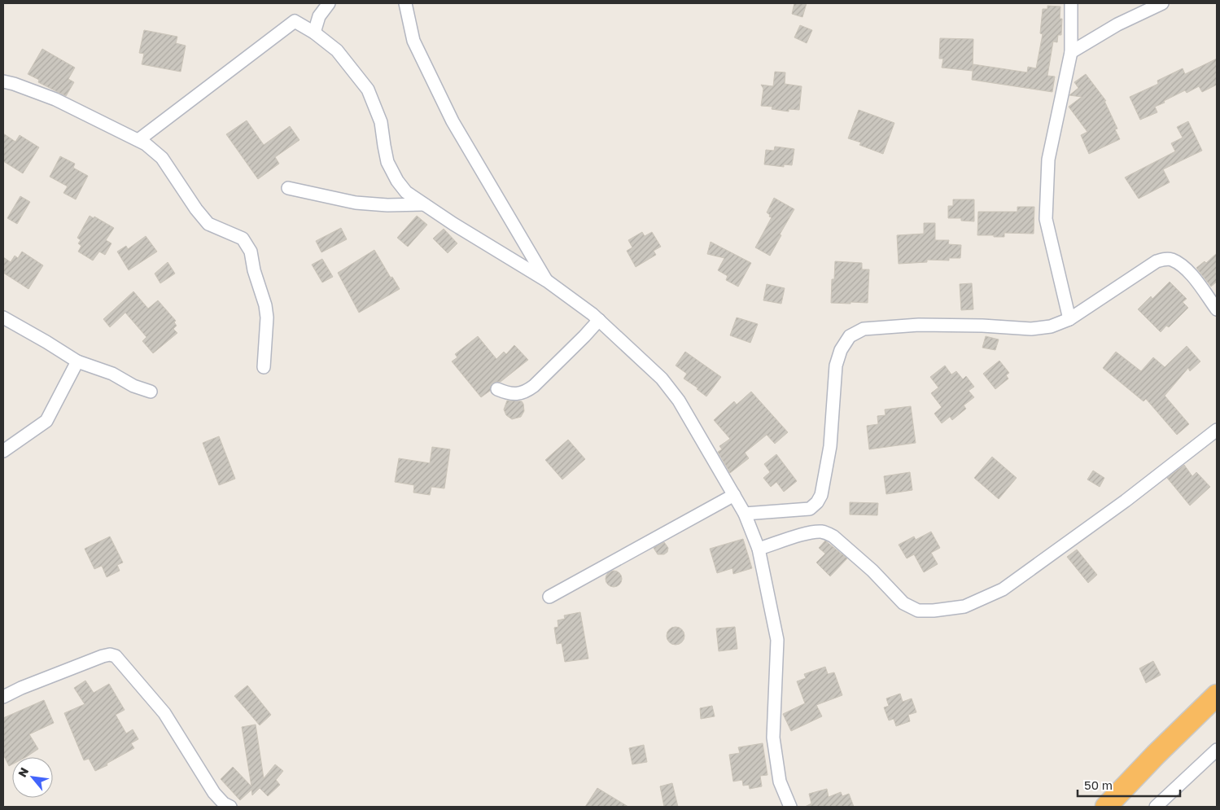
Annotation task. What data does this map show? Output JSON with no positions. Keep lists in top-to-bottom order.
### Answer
{
  "scale_bar": "50 m",
  "north": "top left"
}
